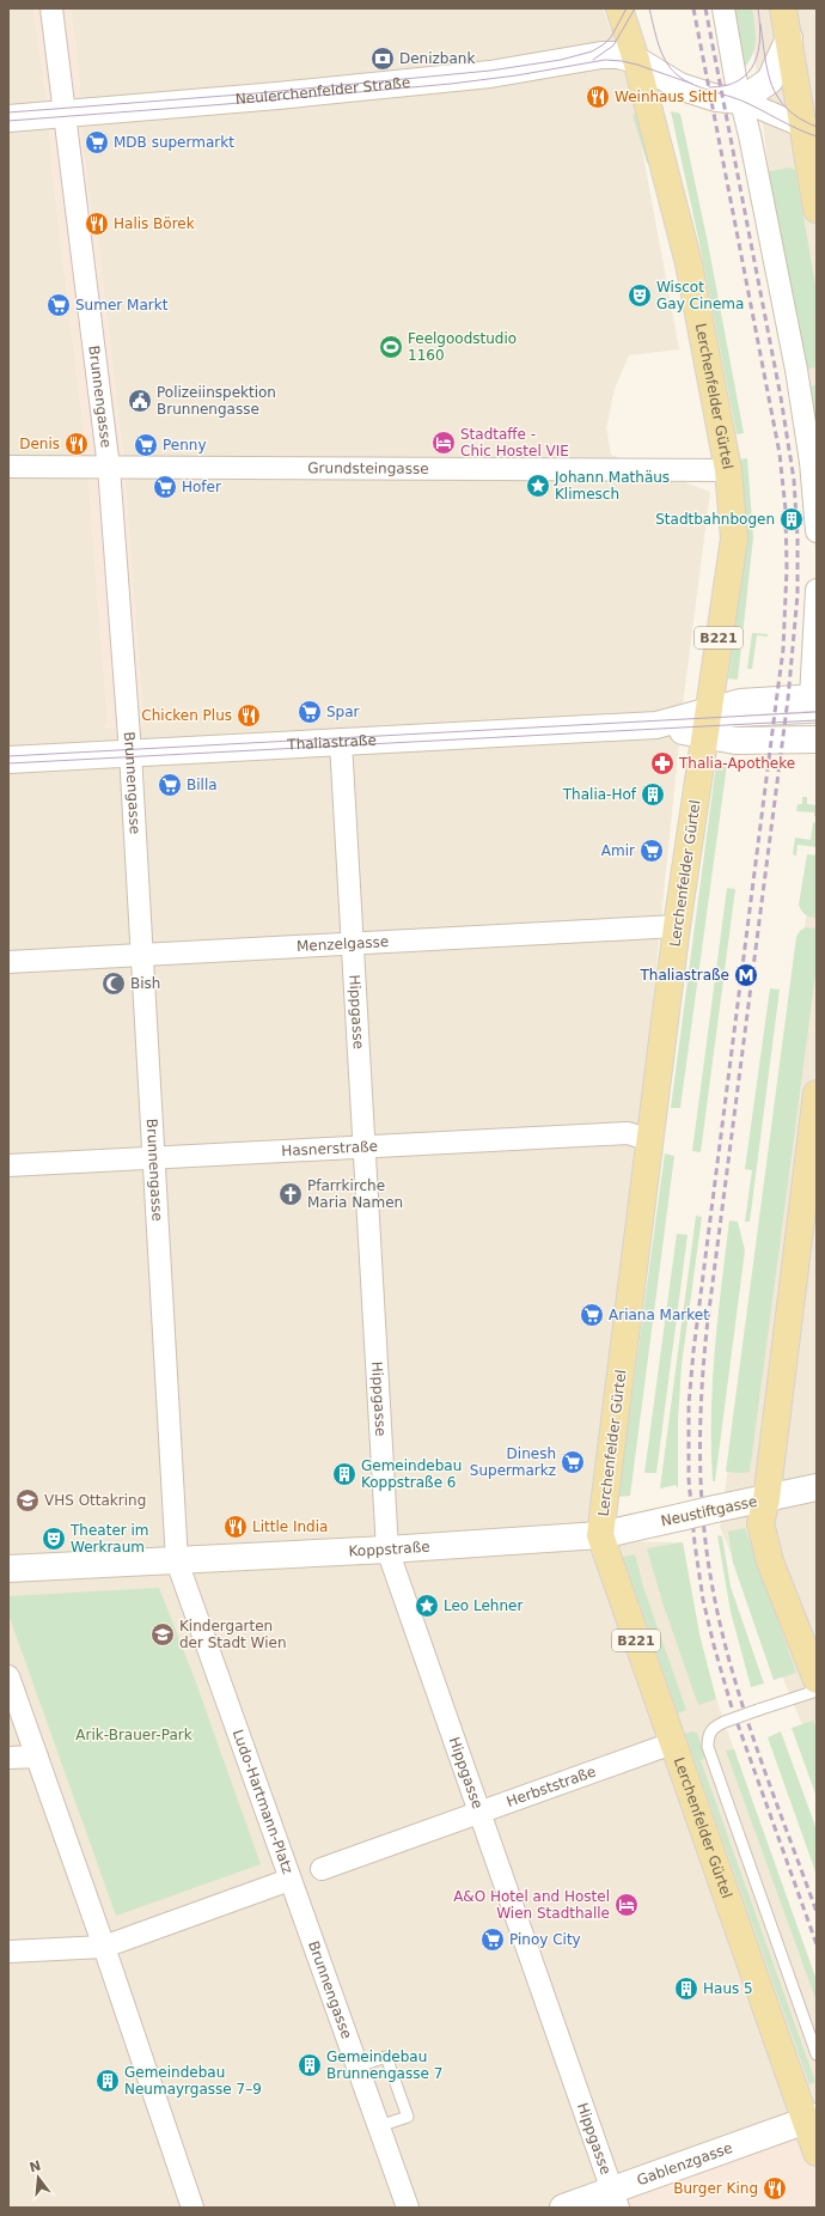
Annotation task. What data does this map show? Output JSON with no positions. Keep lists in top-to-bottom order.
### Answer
{
  "streets": {
    "main road": [
      "Neulerchenfelder Straße",
      "Lerchenfelder Gürtel",
      "B221",
      "Thaliastraße",
      "Neustiftgasse",
      "Koppstraße",
      "Gablenzgasse"
    ],
    "street": [
      "Brunnengasse",
      "Grundsteingasse",
      "Menzelgasse",
      "Hippgasse",
      "Hasnerstraße",
      "Herbststraße",
      "Ludo-Hartmann-Platz"
    ]
  },
  "crossings": [
    ["Neulerchenfelder Straße", "Lerchenfelder Gürtel"],
    ["Neulerchenfelder Straße", "Brunnengasse"],
    ["Lerchenfelder Gürtel", "Grundsteingasse"],
    ["Lerchenfelder Gürtel", "B221"],
    ["Lerchenfelder Gürtel", "Thaliastraße"],
    ["Lerchenfelder Gürtel", "Menzelgasse"],
    ["Lerchenfelder Gürtel", "Hasnerstraße"],
    ["Lerchenfelder Gürtel", "Neustiftgasse"],
    ["Lerchenfelder Gürtel", "Koppstraße"],
    ["Lerchenfelder Gürtel", "Herbststraße"],
    ["Lerchenfelder Gürtel", "Gablenzgasse"],
    ["Brunnengasse", "Grundsteingasse"],
    ["Brunnengasse", "Thaliastraße"],
    ["Brunnengasse", "Menzelgasse"],
    ["Brunnengasse", "Hasnerstraße"],
    ["Brunnengasse", "Koppstraße"],
    ["Brunnengasse", "Ludo-Hartmann-Platz"],
    ["B221", "Gablenzgasse"],
    ["Thaliastraße", "Hippgasse"],
    ["Menzelgasse", "Hippgasse"],
    ["Hippgasse", "Hasnerstraße"],
    ["Hippgasse", "Koppstraße"],
    ["Hippgasse", "Herbststraße"],
    ["Hippgasse", "Gablenzgasse"],
    ["Neustiftgasse", "Koppstraße"],
    ["Koppstraße", "Ludo-Hartmann-Platz"]
  ],
  "parks": ["Arik-Brauer-Park"],
  "places": {
    "bank": ["Denizbank"],
    "restaurant": [
      "Weinhaus Sittl",
      "Halis Börek",
      "Denis",
      "Chicken Plus",
      "Little India",
      "Burger King"
    ],
    "supermarket": [
      "MDB supermarkt",
      "Sumer Markt",
      "Penny",
      "Hofer",
      "Spar",
      "Billa",
      "Amir",
      "Ariana Market",
      "Dinesh Supermarkz",
      "Pinoy City"
    ],
    "theatre": ["Wiscot Gay Cinema", "Theater im Werkraum"],
    "sports": ["Feelgoodstudio 1160"],
    "public building": ["Polizeiinspektion Brunnengasse"],
    "hotel": ["Stadtaffe - Chic Hostel VIE", "A&O Hotel and Hostel Wien Stadthalle"],
    "place": ["Johann Mathäus Klimesch", "Leo Lehner"],
    "building": [
      "Stadtbahnbogen",
      "Thalia-Hof",
      "Gemeindebau Koppstraße 6",
      "Haus 5",
      "Gemeindebau Brunnengasse 7",
      "Gemeindebau Neumayrgasse 7–9"
    ],
    "pharmacy": ["Thalia-Apotheke"],
    "metro station": ["Thaliastraße"],
    "mosque": ["Bish"],
    "church": ["Pfarrkirche Maria Namen"],
    "school or university": ["VHS Ottakring", "Kindergarten der Stadt Wien"]
  },
  "north": "top"
}
